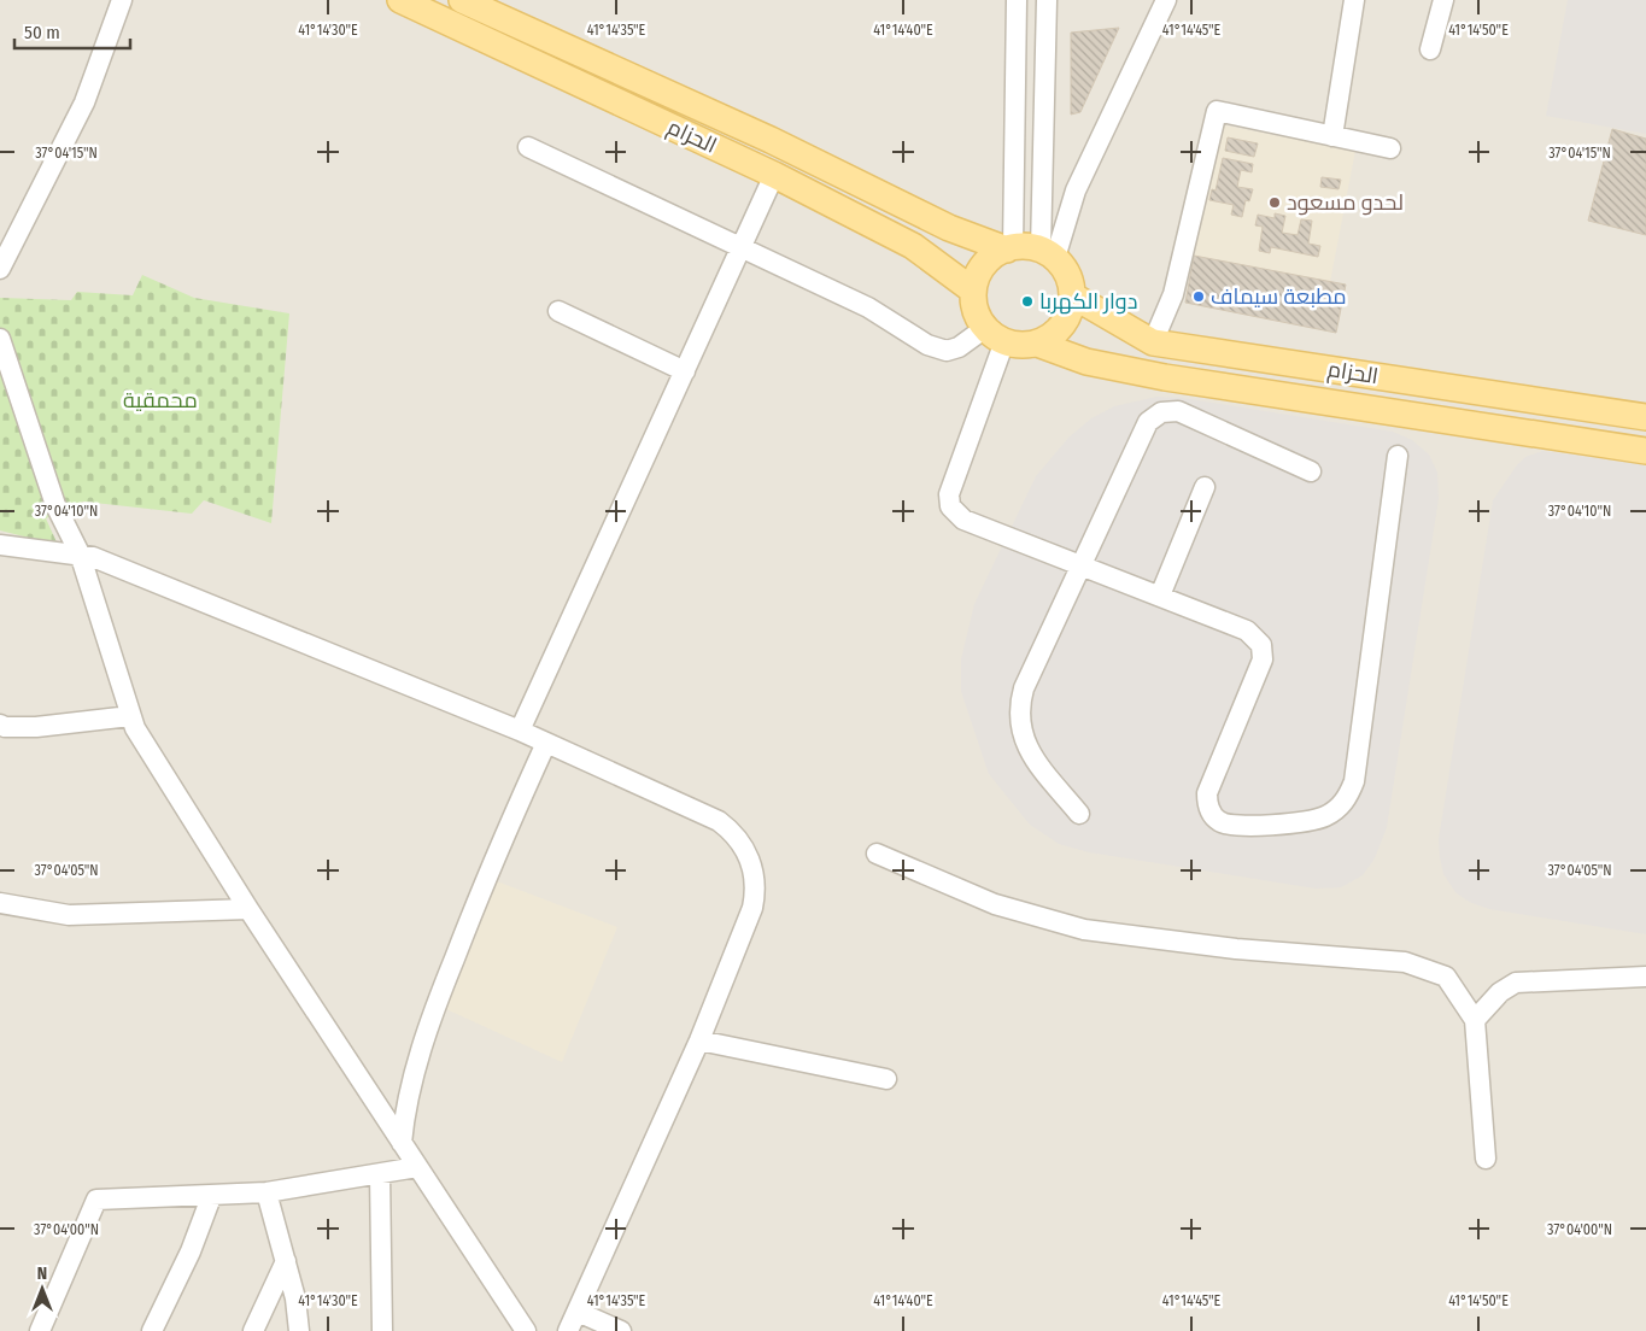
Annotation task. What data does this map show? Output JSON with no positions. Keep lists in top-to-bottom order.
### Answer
{
  "streets": {
    "main road": ["الحزام"]
  },
  "parks": ["محمقية"],
  "places": ["لحدو مسعود", "مطبعة سيماف", "دوار الكهربا"],
  "scale_bar": "50 m",
  "north": "top",
  "coordinates": [
    "41°14'30\"E",
    "41°14'35\"E",
    "41°14'40\"E",
    "41°14'45\"E",
    "41°14'50\"E",
    "37°04'15\"N",
    "37°04'10\"N",
    "37°04'05\"N",
    "37°04'00\"N"
  ]
}
